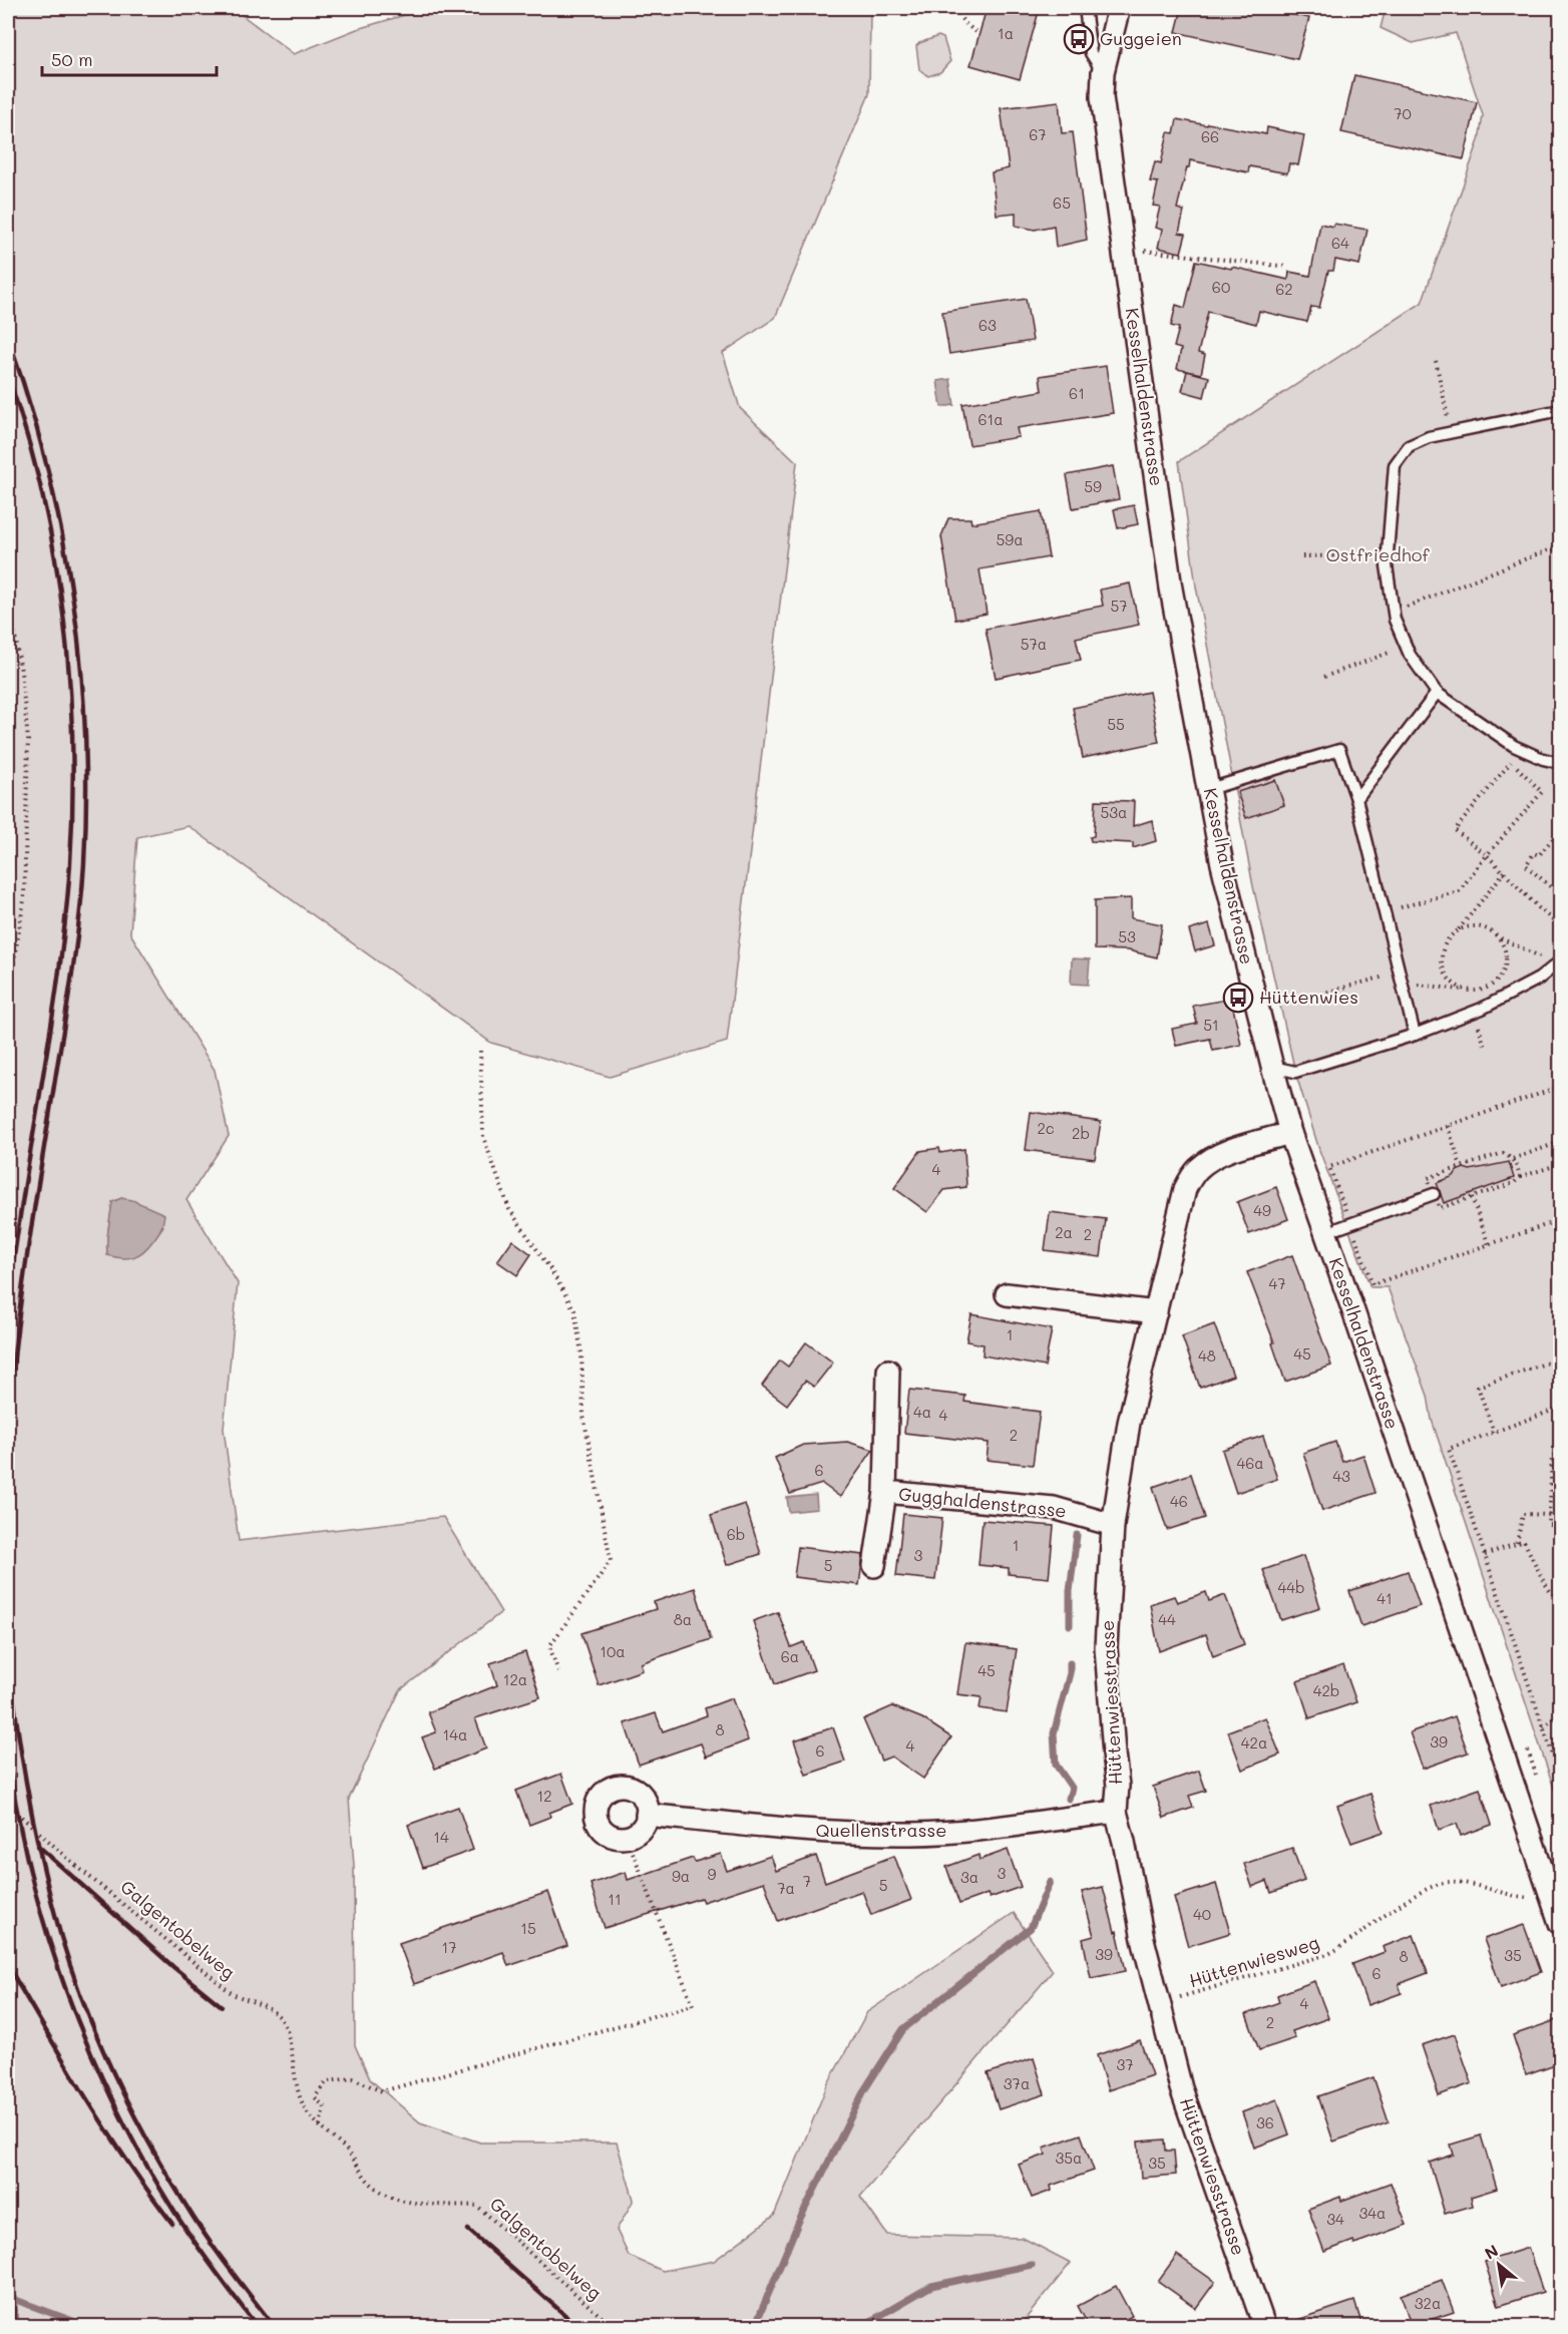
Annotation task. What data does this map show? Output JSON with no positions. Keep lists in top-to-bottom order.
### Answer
{
  "streets": {
    "street": [
      "Kesselhaldenstrasse",
      "Gugghaldenstrasse",
      "Hüttenwiesstrasse",
      "Quellenstrasse"
    ],
    "path": ["Galgentobelweg", "Hüttenwiesweg"]
  },
  "crossings": [
    ["Kesselhaldenstrasse", "Hüttenwiesstrasse"],
    ["Kesselhaldenstrasse", "Hüttenwiesweg"],
    ["Gugghaldenstrasse", "Hüttenwiesstrasse"],
    ["Hüttenwiesstrasse", "Quellenstrasse"]
  ],
  "parks": ["Ostfriedhof"],
  "places": {
    "bus stop": ["Guggeien", "Hüttenwies"]
  },
  "house_numbers": [
    "1a",
    "70",
    "67",
    "66",
    "65",
    "64",
    "60",
    "62",
    "63",
    "61",
    "61a",
    "59",
    "59a",
    "57",
    "57a",
    "55",
    "53a",
    "53",
    "51",
    "2c",
    "2b",
    "4",
    "49",
    "2a",
    "2",
    "47",
    "1",
    "45",
    "48",
    "4a",
    "4",
    "2",
    "46a",
    "6",
    "43",
    "46",
    "6b",
    "1",
    "3",
    "5",
    "44b",
    "41",
    "8a",
    "44",
    "10a",
    "6a",
    "45",
    "12a",
    "42b",
    "8",
    "14a",
    "39",
    "42a",
    "4",
    "6",
    "12",
    "14",
    "3",
    "9",
    "9a",
    "3a",
    "7",
    "5",
    "7a",
    "11",
    "40",
    "15",
    "17",
    "39",
    "35",
    "8",
    "6",
    "4",
    "2",
    "37",
    "37a",
    "36",
    "35a",
    "35",
    "34a",
    "34",
    "32a"
  ],
  "scale_bar": "50 m",
  "north": "top left"
}
